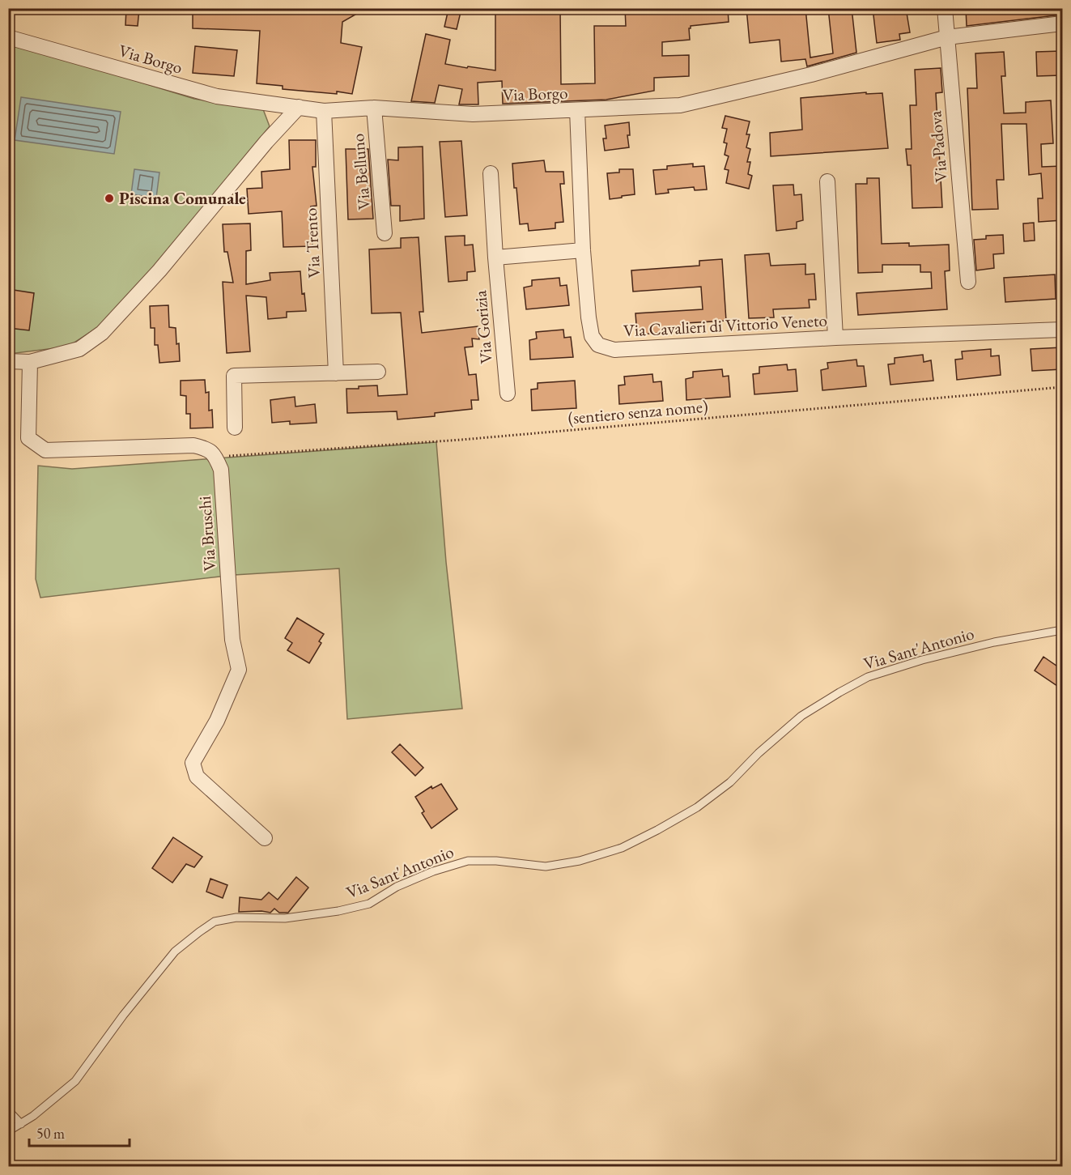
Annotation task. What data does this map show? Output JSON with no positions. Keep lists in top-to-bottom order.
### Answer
{
  "streets": {
    "street": [
      "Via Borgo",
      "Via Padova",
      "Via Belluno",
      "Via Trento",
      "Via Cavalieri di Vittorio Veneto",
      "Via Gorizia",
      "Via Bruschi"
    ],
    "lane": ["Via Sant'Antonio"],
    "path": ["(sentiero senza nome)"]
  },
  "crossings": [
    ["Via Borgo", "Via Padova"],
    ["Via Borgo", "Via Belluno"],
    ["Via Borgo", "Via Trento"],
    ["Via Borgo", "Via Cavalieri di Vittorio Veneto"],
    ["(sentiero senza nome)", "Via Bruschi"]
  ],
  "places": ["Piscina Comunale"],
  "scale_bar": "50 m"
}
